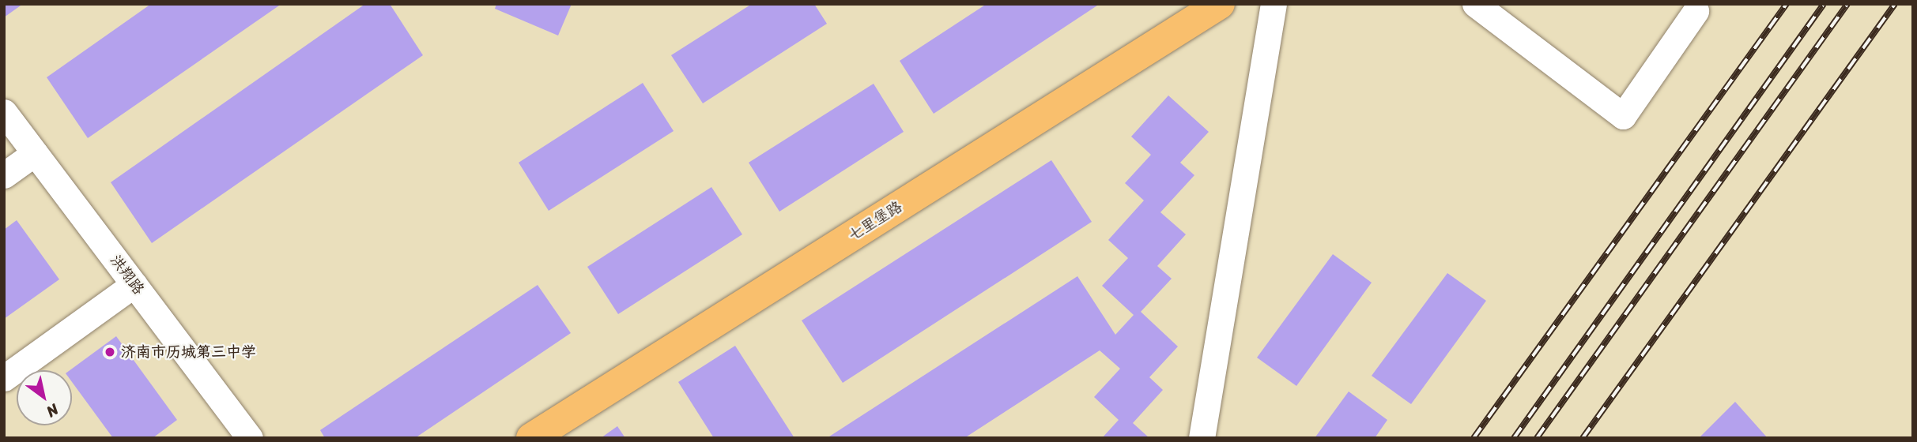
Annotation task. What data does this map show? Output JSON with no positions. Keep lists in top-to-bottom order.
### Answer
{
  "streets": {
    "main road": ["七里堡路"],
    "street": ["洪翔路"]
  },
  "places": ["济南市历城第三中学"],
  "north": "bottom right"
}
